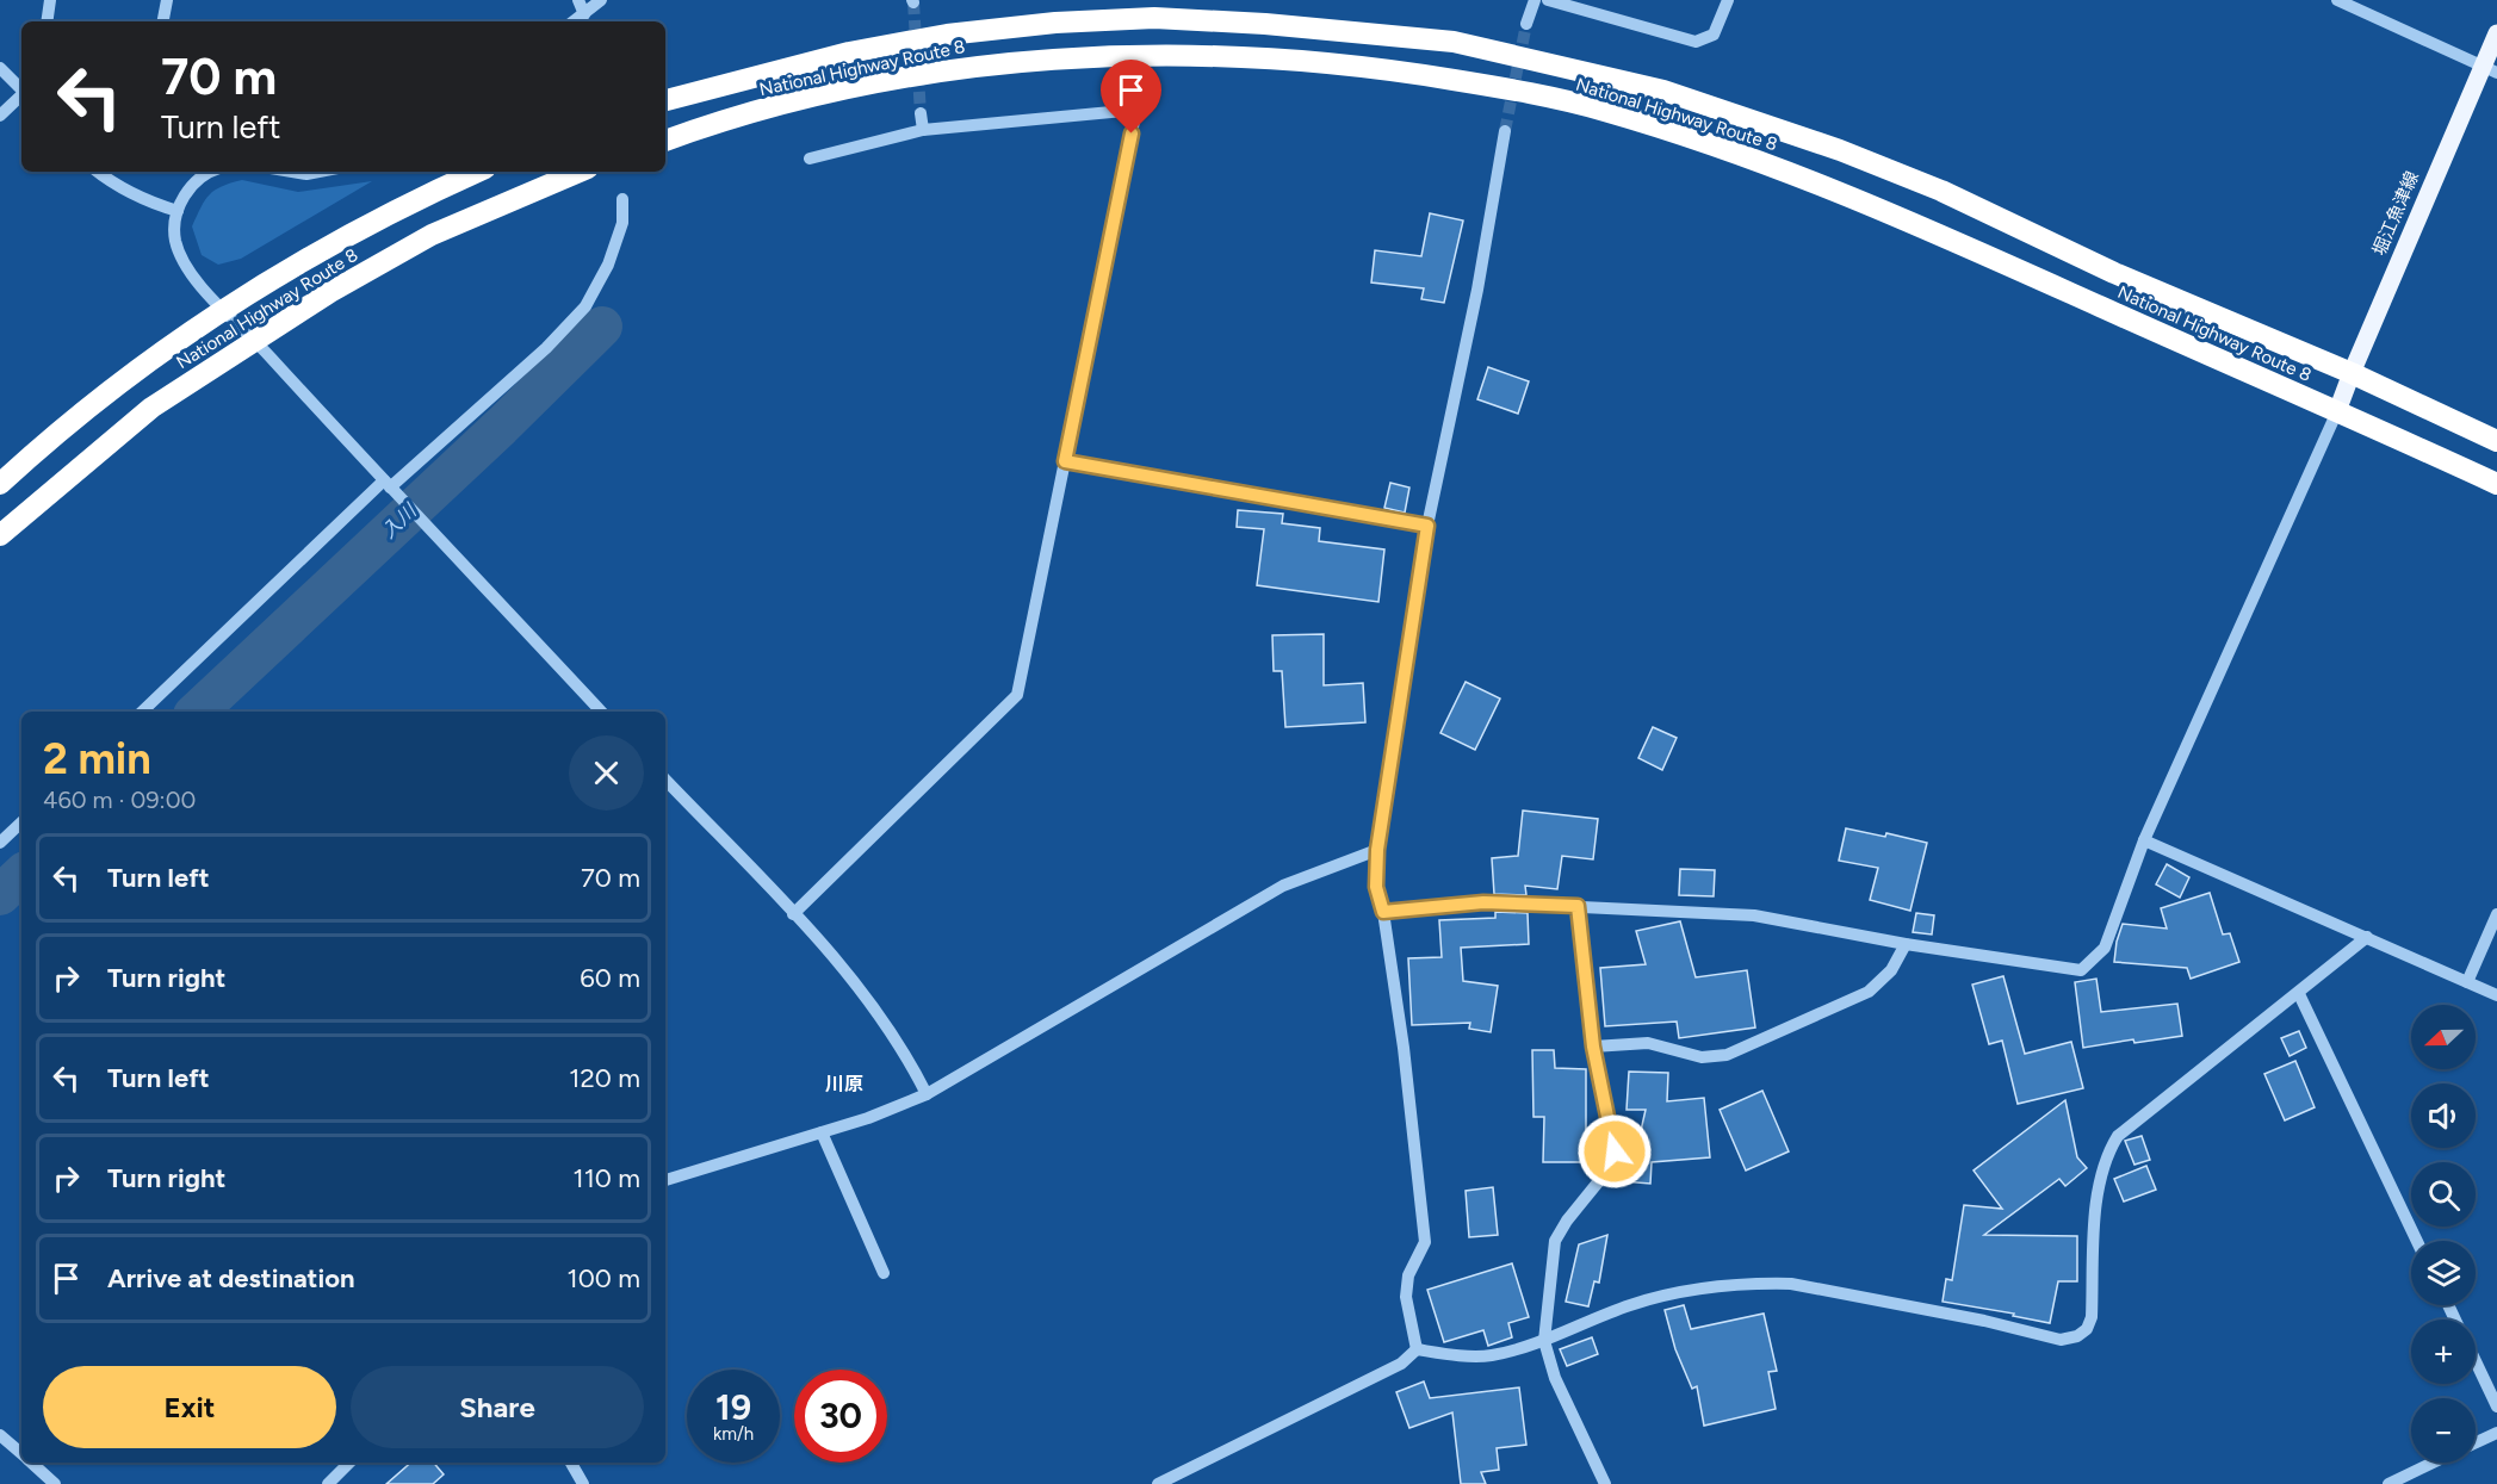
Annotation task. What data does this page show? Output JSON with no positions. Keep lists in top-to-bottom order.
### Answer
{
  "streets": {
    "highway": ["National Highway Route 8"],
    "main road": ["堀江魚津線"]
  },
  "crossings": [
    ["National Highway Route 8", "堀江魚津線"]
  ],
  "districts": ["川原"],
  "water": ["入川"],
  "north": "left",
  "page": {
    "turn": ["70 m", "Turn left"],
    "heading": ["2 min", "460 m · 09:00"],
    "list": [
      {
        "name": "Turn left",
        "value": "70 m"
      },
      {
        "name": "Turn right",
        "value": "60 m"
      },
      {
        "name": "Turn left",
        "value": "120 m"
      },
      {
        "name": "Turn right",
        "value": "110 m"
      },
      {
        "name": "Arrive at destination",
        "value": "100 m"
      }
    ],
    "map_buttons": ["+", "−"],
    "buttons": ["Exit", "Share"],
    "speed": "19 km/h",
    "limit": "30"
  }
}
